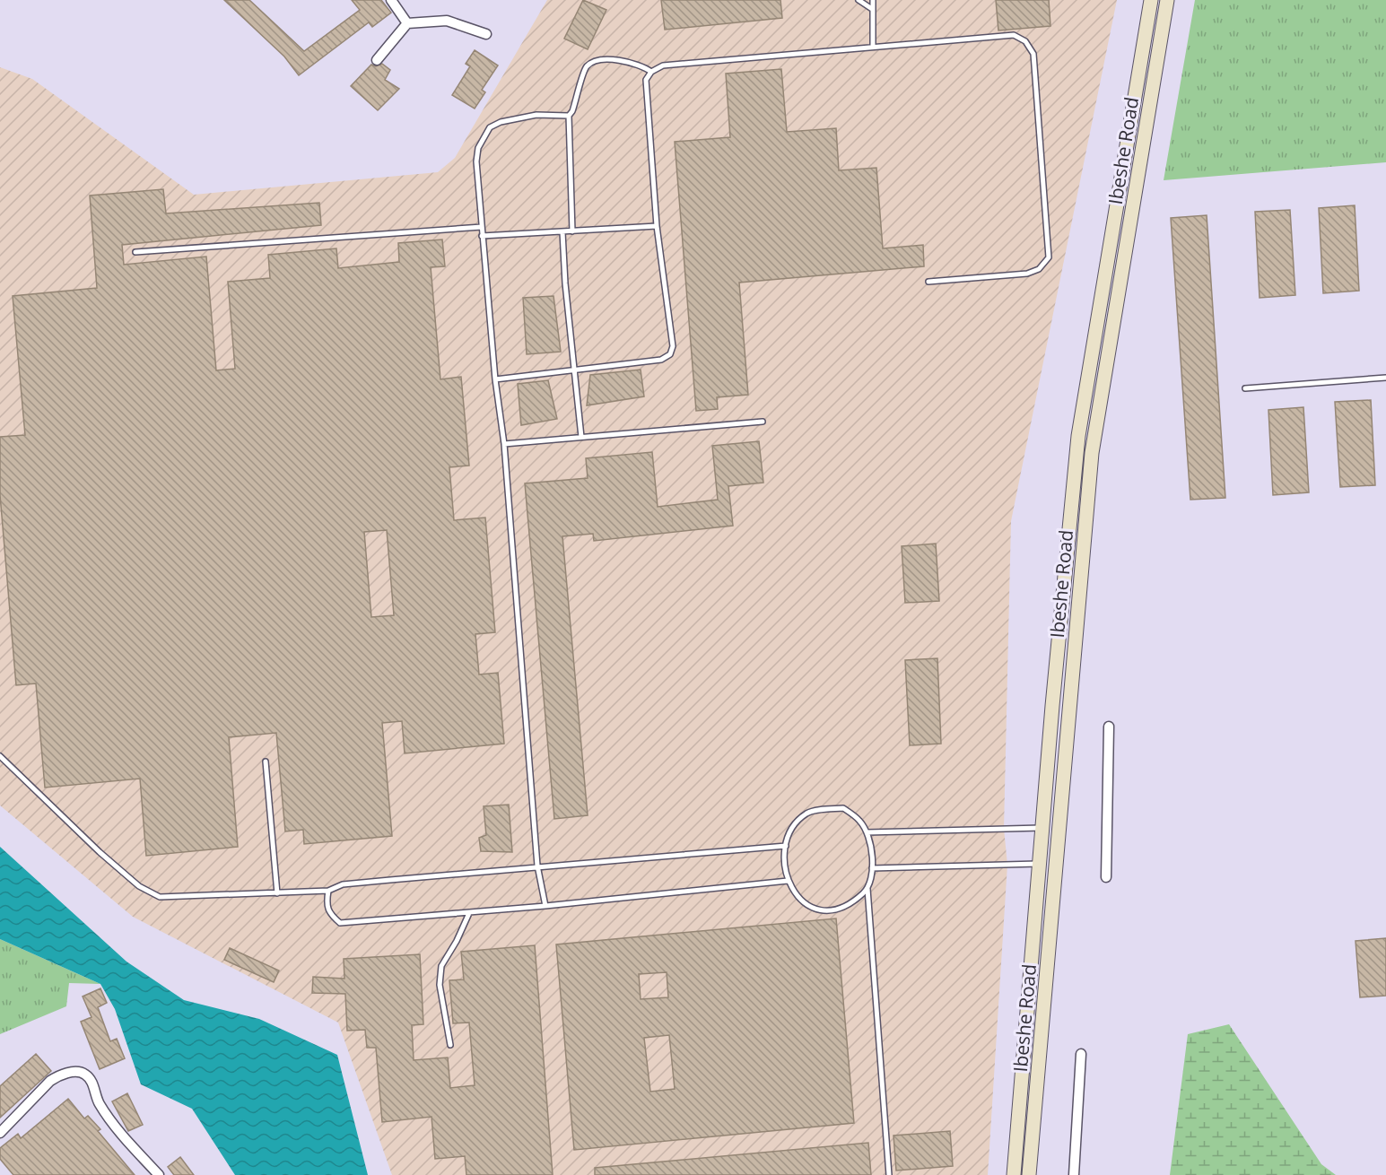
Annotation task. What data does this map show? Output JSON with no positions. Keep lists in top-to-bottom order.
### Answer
{
  "streets": {
    "main road": ["Ibeshe Road"]
  }
}
